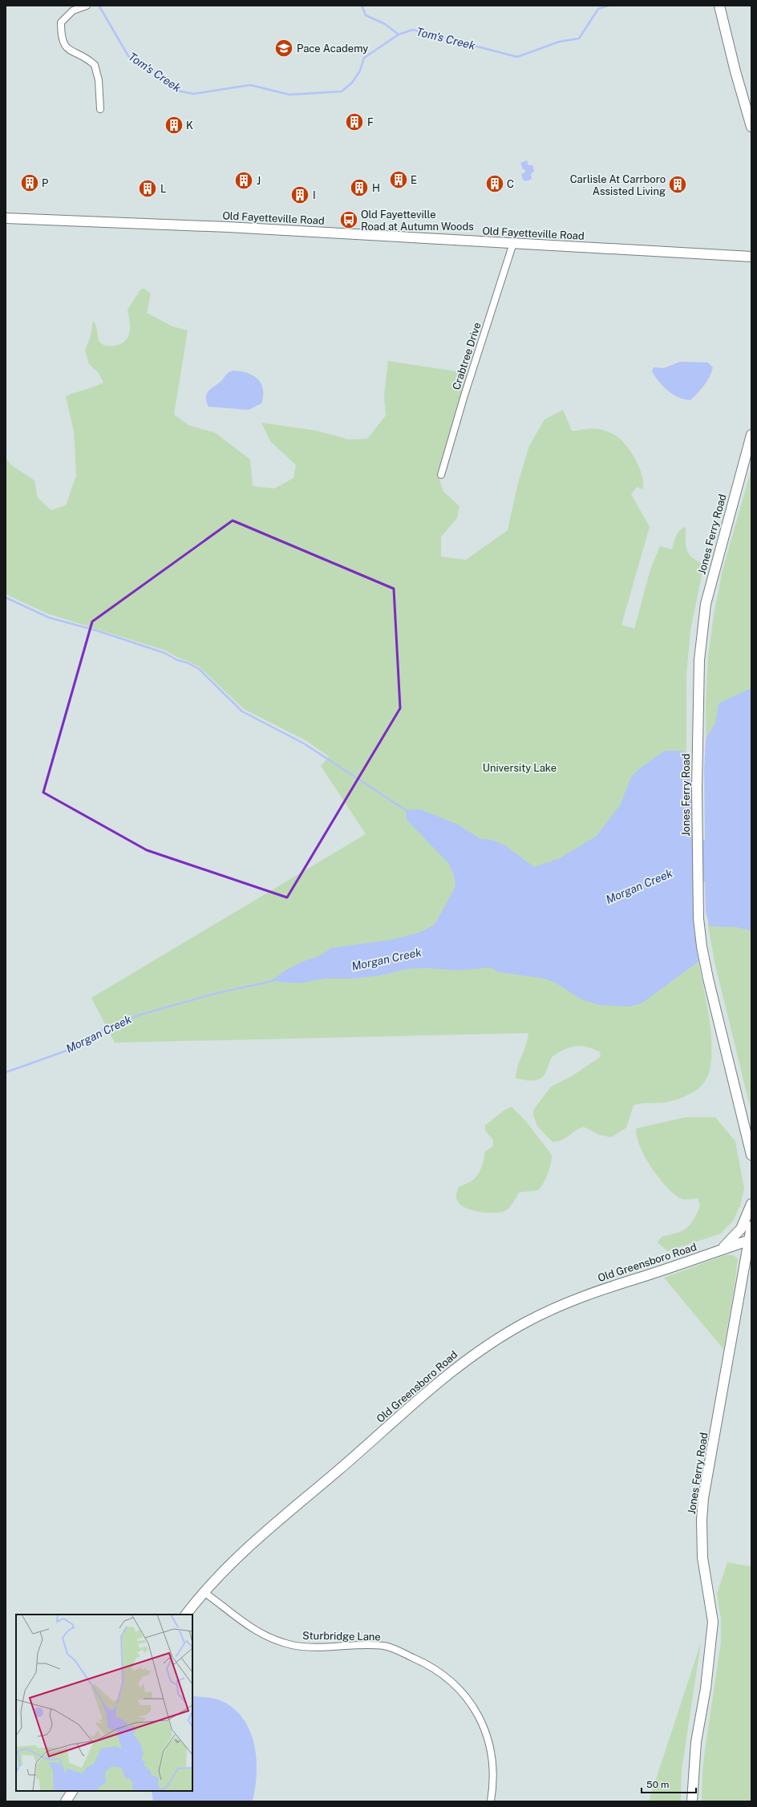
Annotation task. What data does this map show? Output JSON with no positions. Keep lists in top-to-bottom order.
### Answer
{
  "streets": {
    "street": [
      "Old Fayetteville Road",
      "Crabtree Drive",
      "Jones Ferry Road",
      "Old Greensboro Road",
      "Sturbridge Lane"
    ]
  },
  "crossings": [
    ["Old Fayetteville Road", "Crabtree Drive"],
    ["Jones Ferry Road", "Old Greensboro Road"],
    ["Old Greensboro Road", "Sturbridge Lane"]
  ],
  "water": ["Tom's Creek", "Morgan Creek"],
  "parks": ["University Lake"],
  "places": {
    "school or university": ["Pace Academy"],
    "building": [
      "F",
      "K",
      "E",
      "J",
      "P",
      "C",
      "Carlisle At Carrboro Assisted Living",
      "H",
      "L",
      "I"
    ],
    "bus stop": ["Old Fayetteville Road at Autumn Woods"]
  },
  "scale_bar": "50 m"
}
